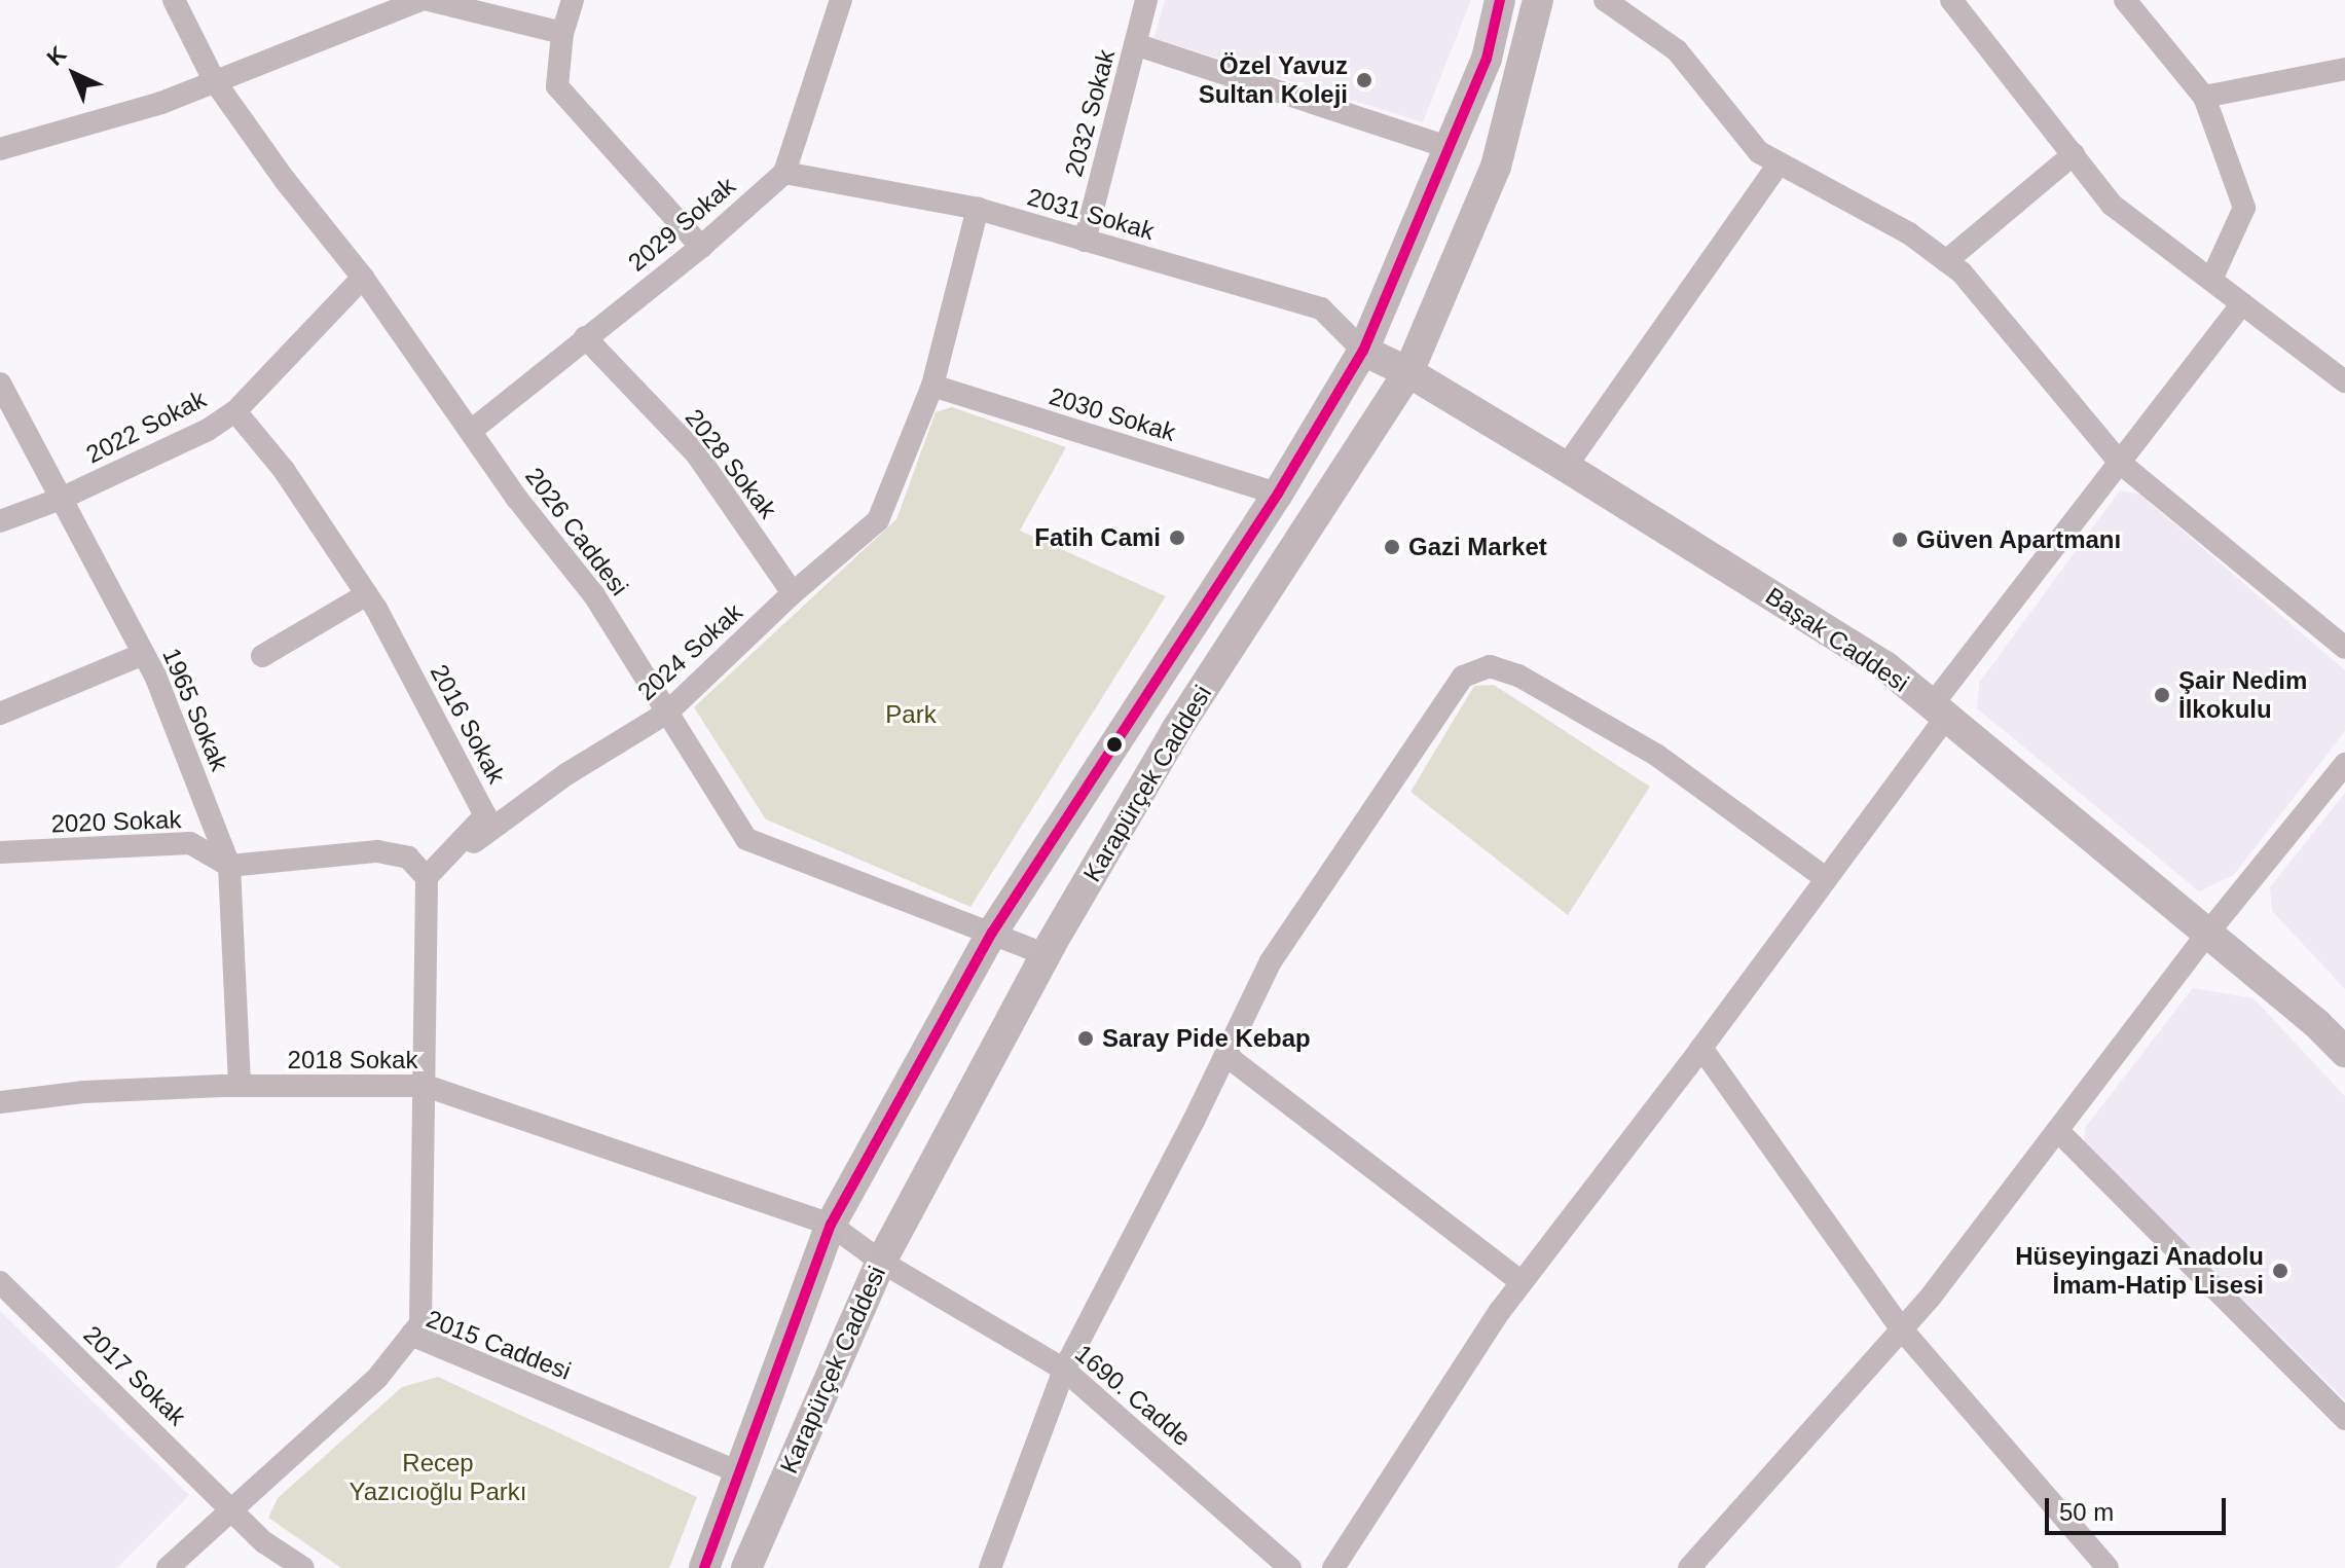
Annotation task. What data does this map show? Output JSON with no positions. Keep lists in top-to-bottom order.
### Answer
{
  "streets": {
    "main road": ["Başak Caddesi", "Karapürçek Caddesi"],
    "street": [
      "2032 Sokak",
      "2031 Sokak",
      "2029 Sokak",
      "2030 Sokak",
      "2022 Sokak",
      "2028 Sokak",
      "2026 Caddesi",
      "2024 Sokak",
      "1965 Sokak",
      "2016 Sokak",
      "2020 Sokak",
      "2018 Sokak",
      "2015 Caddesi",
      "2017 Sokak",
      "1690. Cadde"
    ]
  },
  "crossings": [
    ["2032 Sokak", "2031 Sokak"],
    ["2031 Sokak", "2029 Sokak"],
    ["2031 Sokak", "Başak Caddesi"],
    ["2031 Sokak", "2024 Sokak"],
    ["2031 Sokak", "Karapürçek Caddesi"],
    ["2029 Sokak", "2028 Sokak"],
    ["2029 Sokak", "2026 Caddesi"],
    ["2030 Sokak", "2024 Sokak"],
    ["2030 Sokak", "Karapürçek Caddesi"],
    ["2022 Sokak", "2026 Caddesi"],
    ["2022 Sokak", "1965 Sokak"],
    ["2022 Sokak", "2016 Sokak"],
    ["2028 Sokak", "2024 Sokak"],
    ["2026 Caddesi", "2024 Sokak"],
    ["2026 Caddesi", "Karapürçek Caddesi"],
    ["Başak Caddesi", "Karapürçek Caddesi"],
    ["2024 Sokak", "2016 Sokak"],
    ["1965 Sokak", "2020 Sokak"],
    ["1965 Sokak", "2018 Sokak"],
    ["Karapürçek Caddesi", "2018 Sokak"],
    ["Karapürçek Caddesi", "2015 Caddesi"],
    ["Karapürçek Caddesi", "1690. Cadde"],
    ["2018 Sokak", "1690. Cadde"],
    ["2015 Caddesi", "2017 Sokak"]
  ],
  "parks": ["Park", "Recep Yazıcıoğlu Parkı"],
  "places": [
    "Özel Yavuz Sultan Koleji",
    "Fatih Cami",
    "Güven Apartmanı",
    "Gazi Market",
    "Şair Nedim İlkokulu",
    "Saray Pide Kebap",
    "Hüseyingazi Anadolu İmam-Hatip Lisesi"
  ],
  "scale_bar": "50 m",
  "north": "top left"
}
